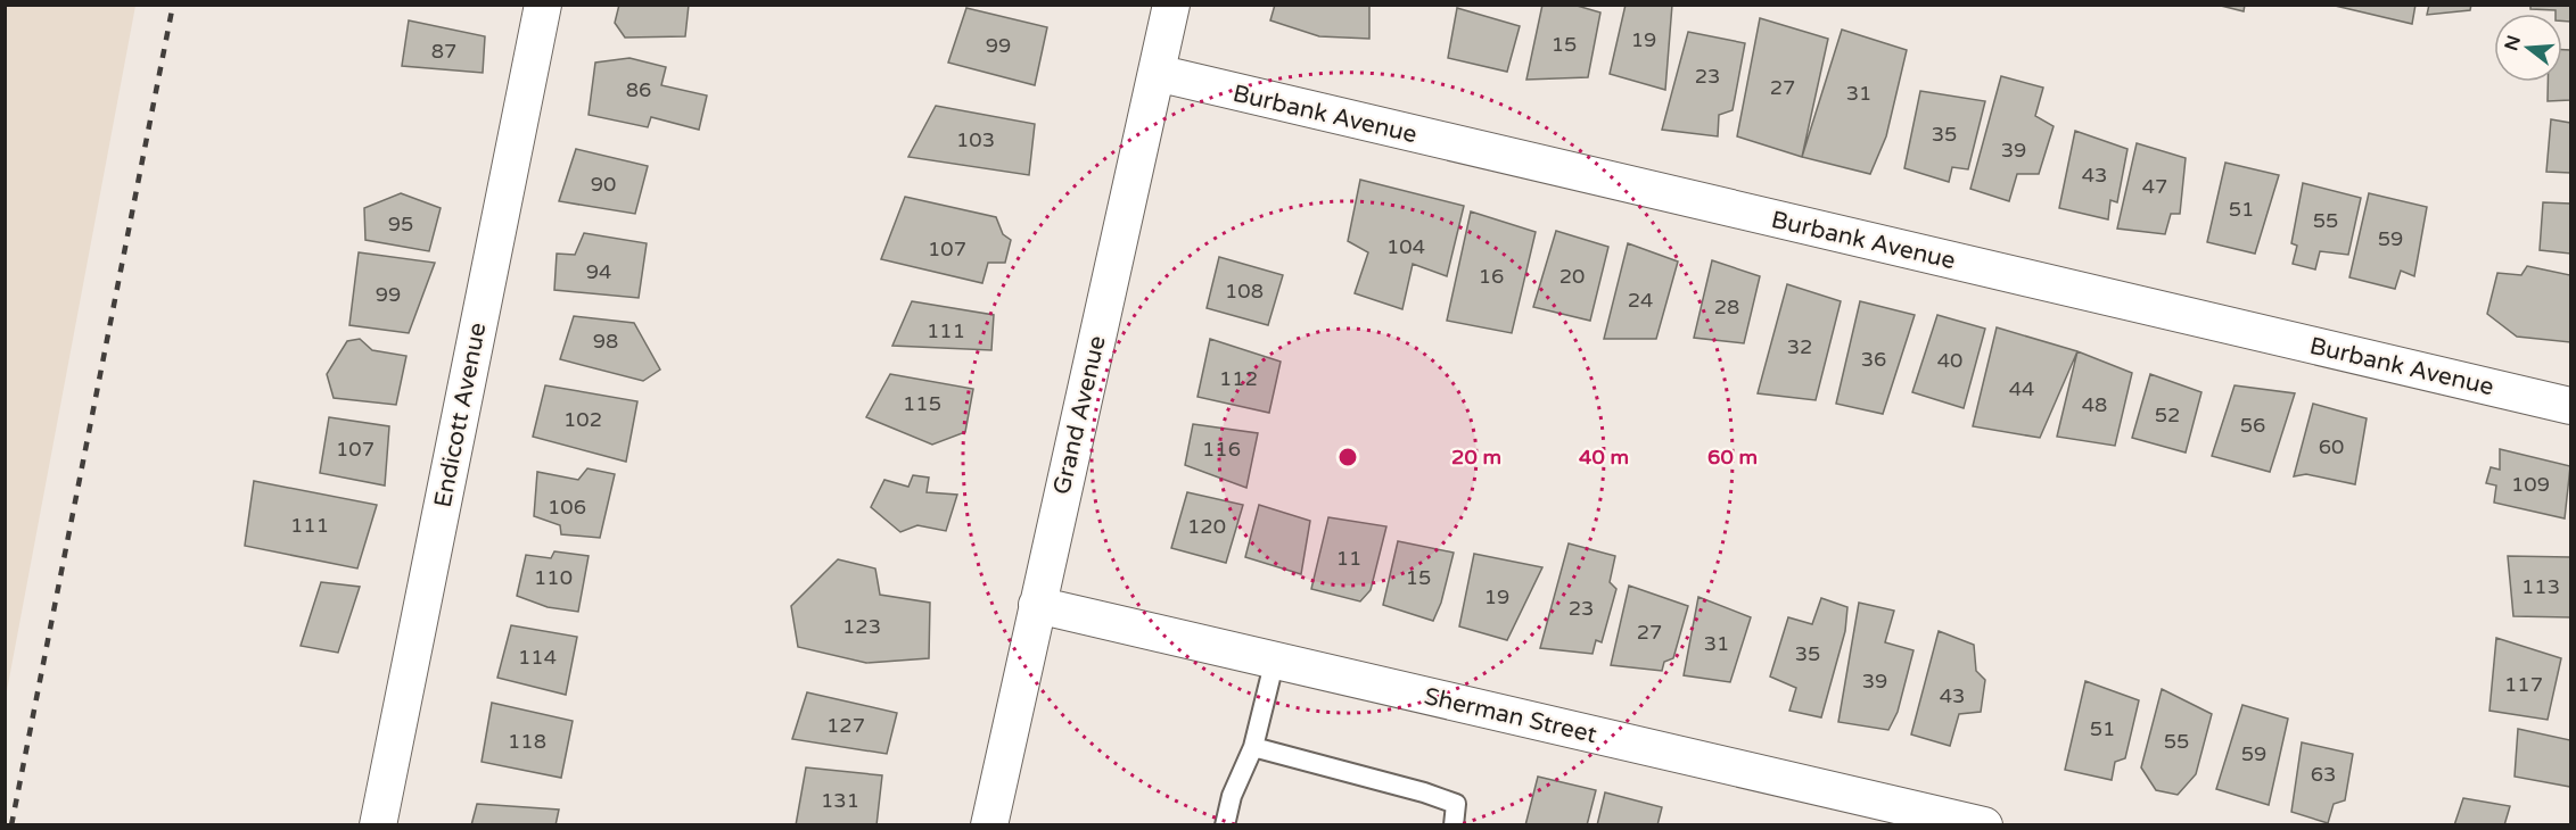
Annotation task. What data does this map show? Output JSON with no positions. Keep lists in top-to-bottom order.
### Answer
{
  "streets": {
    "street": [
      "Burbank Avenue",
      "Endicott Avenue",
      "Grand Avenue",
      "Sherman Street"
    ]
  },
  "crossings": [
    ["Burbank Avenue", "Grand Avenue"],
    ["Grand Avenue", "Sherman Street"]
  ],
  "house_numbers": [
    "19",
    "15",
    "99",
    "87",
    "23",
    "27",
    "86",
    "31",
    "35",
    "103",
    "39",
    "43",
    "90",
    "47",
    "51",
    "55",
    "95",
    "59",
    "104",
    "107",
    "94",
    "16",
    "20",
    "108",
    "99",
    "24",
    "28",
    "111",
    "98",
    "32",
    "36",
    "40",
    "112",
    "44",
    "115",
    "48",
    "52",
    "102",
    "56",
    "60",
    "107",
    "116",
    "109",
    "106",
    "111",
    "120",
    "11",
    "110",
    "15",
    "113",
    "19",
    "23",
    "123",
    "27",
    "31",
    "35",
    "114",
    "39",
    "117",
    "43",
    "127",
    "51",
    "118",
    "55",
    "59",
    "63",
    "131"
  ],
  "north": "left",
  "rings": ["20 m", "40 m", "60 m"]
}
